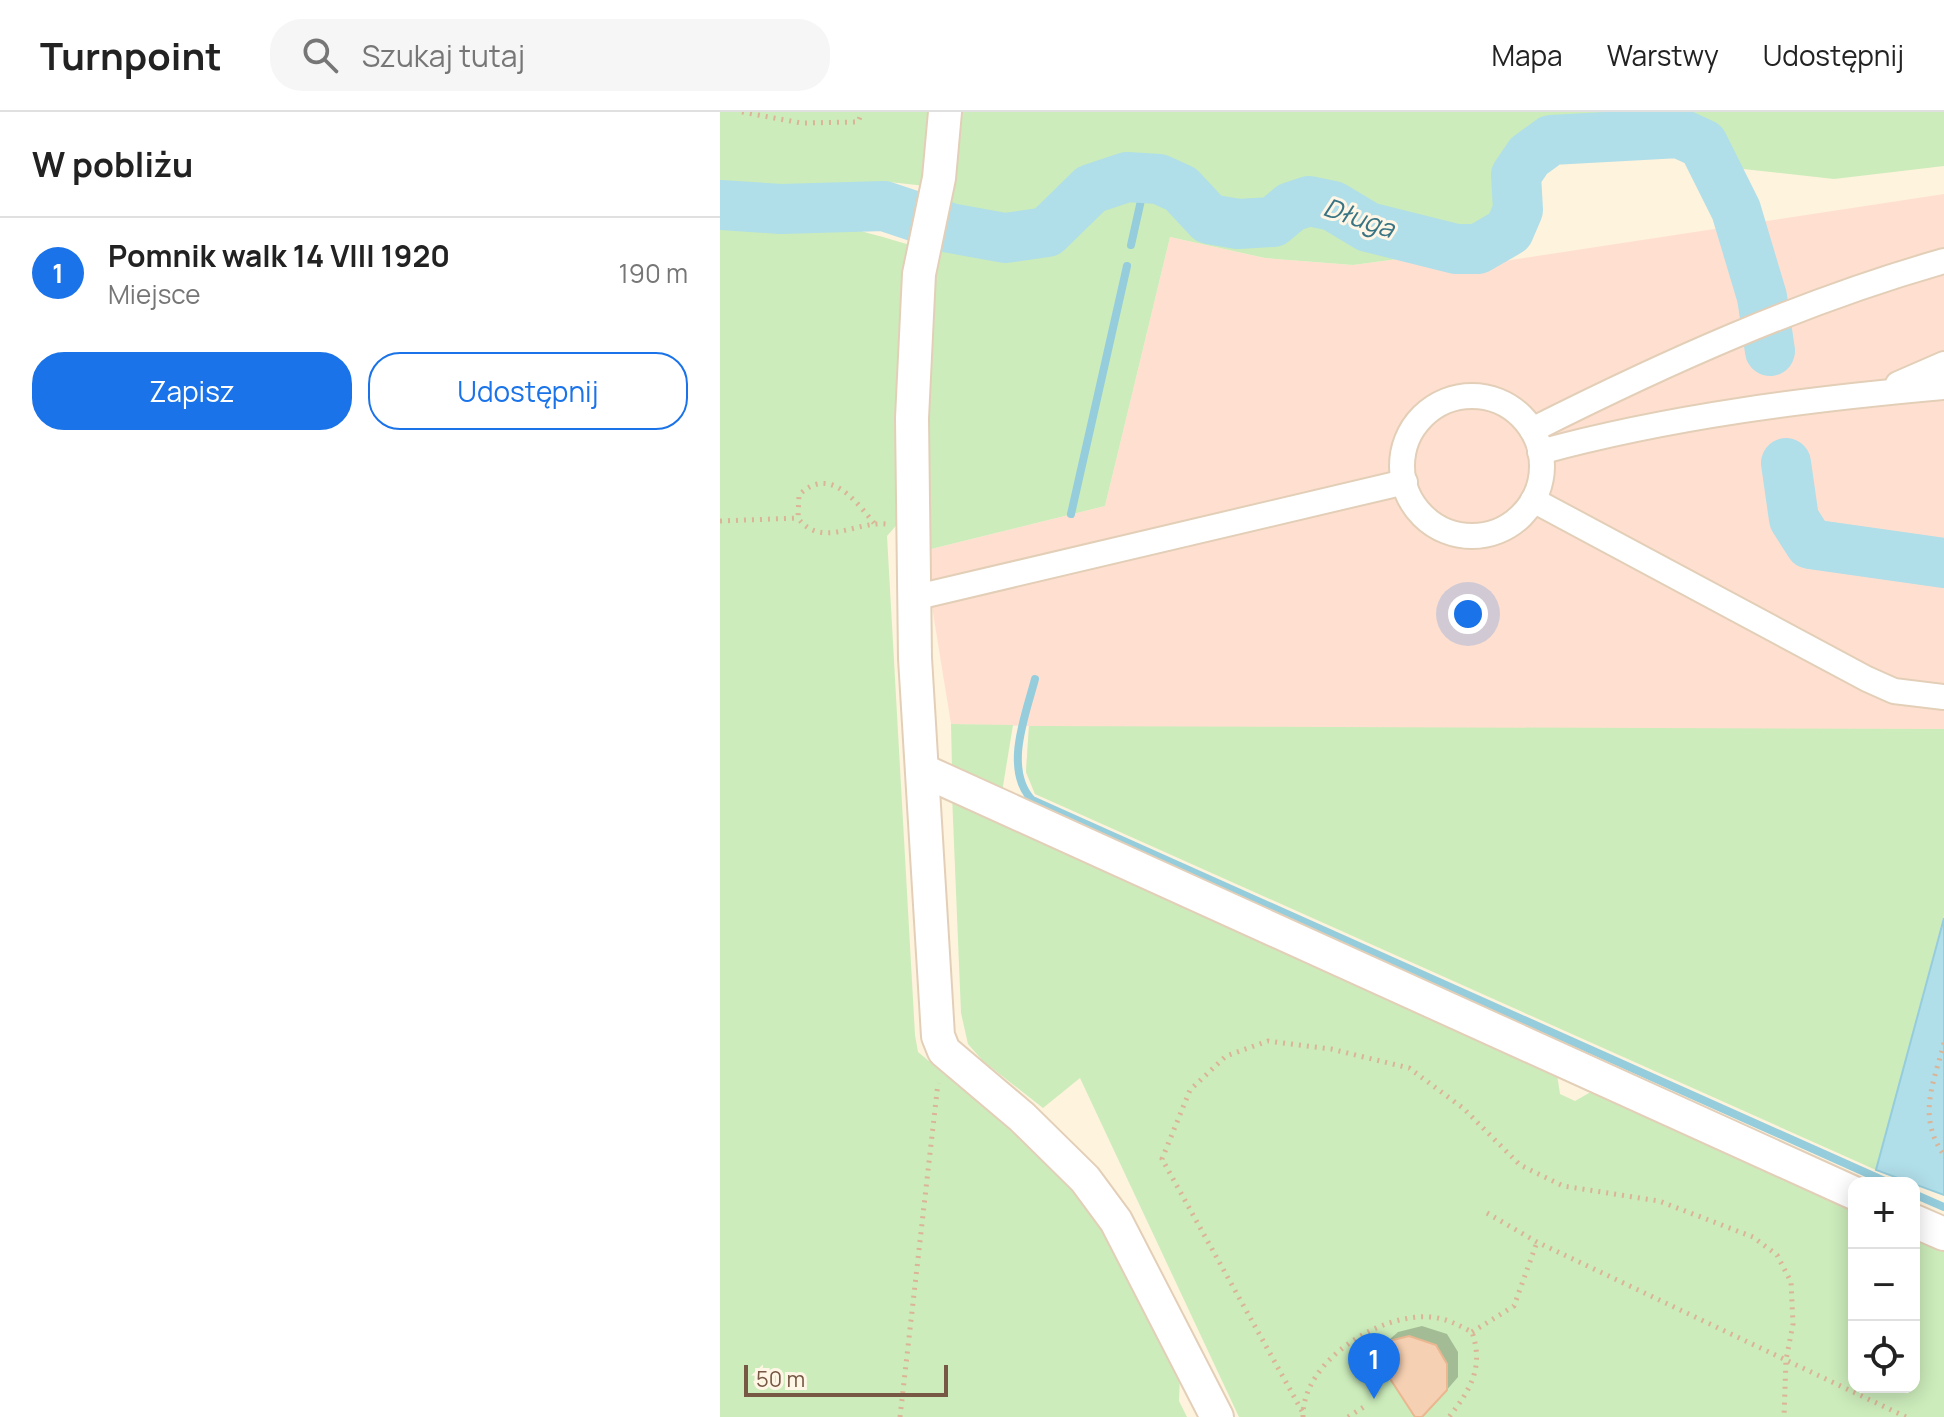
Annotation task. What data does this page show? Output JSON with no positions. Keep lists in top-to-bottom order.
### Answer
{
  "water": ["Długa"],
  "scale_bar": "50 m",
  "page": {
    "header": "Turnpoint",
    "search": "Szukaj tutaj",
    "nav": ["Mapa", "Warstwy", "Udostępnij"],
    "heading": "W pobliżu",
    "list": [
      {
        "mark": "1",
        "name": "Pomnik walk 14 VIII 1920",
        "note": "Miejsce",
        "value": "190 m"
      }
    ],
    "buttons": ["Zapisz", "Udostępnij"],
    "map_buttons": ["+", "−"],
    "pins": "1",
    "scale": "50 m"
  }
}
